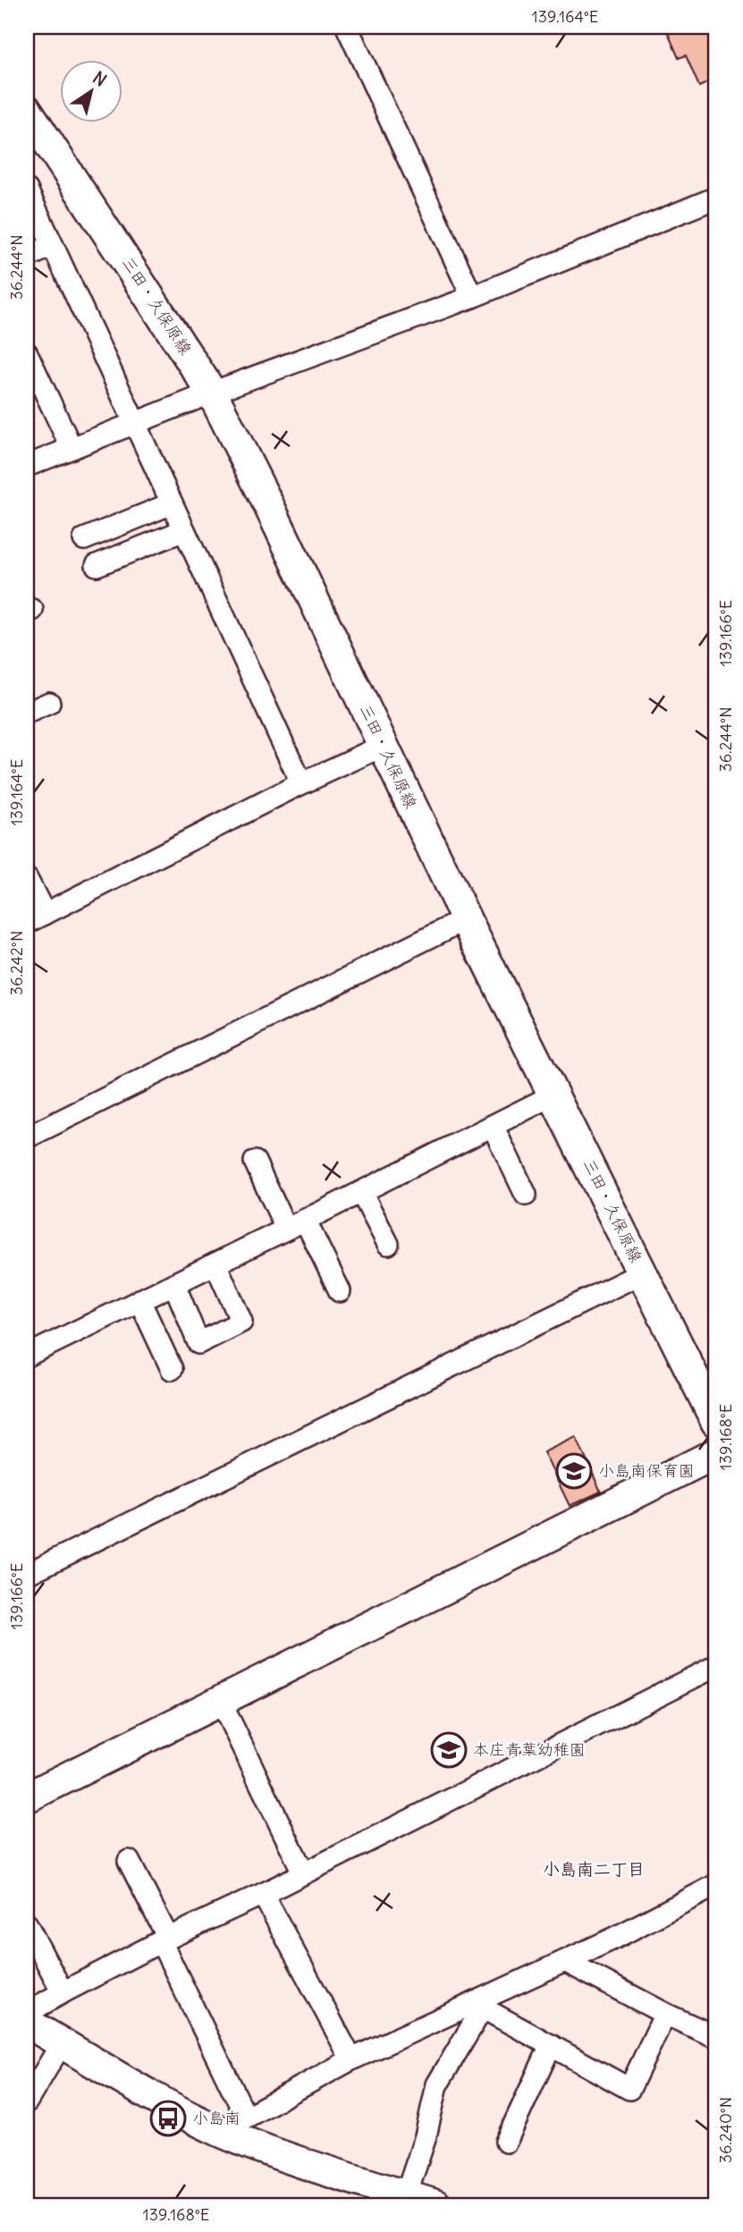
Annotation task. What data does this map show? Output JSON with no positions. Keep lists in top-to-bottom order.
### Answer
{
  "streets": {
    "street": ["三田・久保原線"]
  },
  "districts": ["小島南二丁目"],
  "places": {
    "school or university": ["小島南保育園", "本庄青葉幼稚園"],
    "bus stop": ["小島南"]
  },
  "north": "top right",
  "coordinates": [
    "139.164°E",
    "36.244°N",
    "139.166°E",
    "36.242°N",
    "139.168°E",
    "36.240°N"
  ]
}
